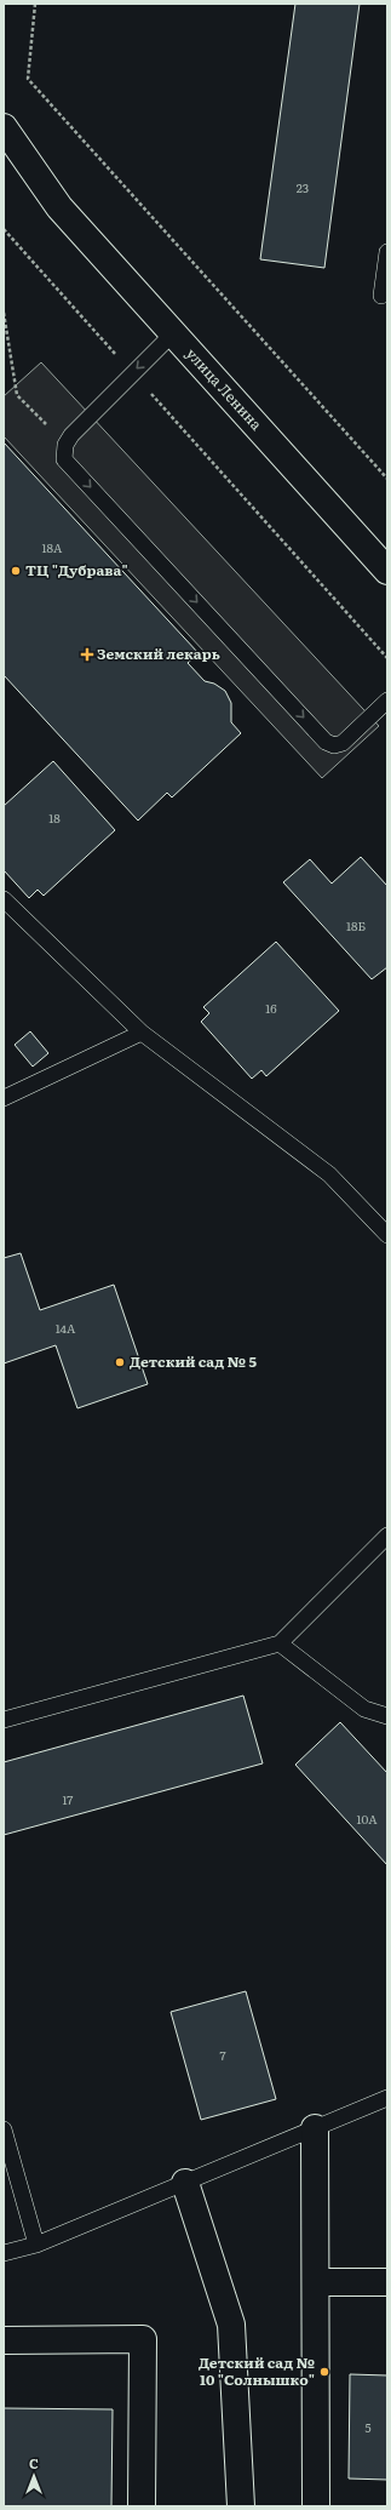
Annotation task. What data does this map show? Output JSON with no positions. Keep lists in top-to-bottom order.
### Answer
{
  "streets": {
    "street": ["улица Ленина"]
  },
  "places": {
    "other": ["ТЦ \"Дубрава\"", "Детский сад № 5", "Детский сад № 10 \"Солнышко\""],
    "health": ["Земский лекарь"]
  },
  "house_numbers": [
    "23",
    "18А",
    "18",
    "18Б",
    "16",
    "14А",
    "17",
    "10А",
    "7",
    "5"
  ],
  "north": "top"
}
